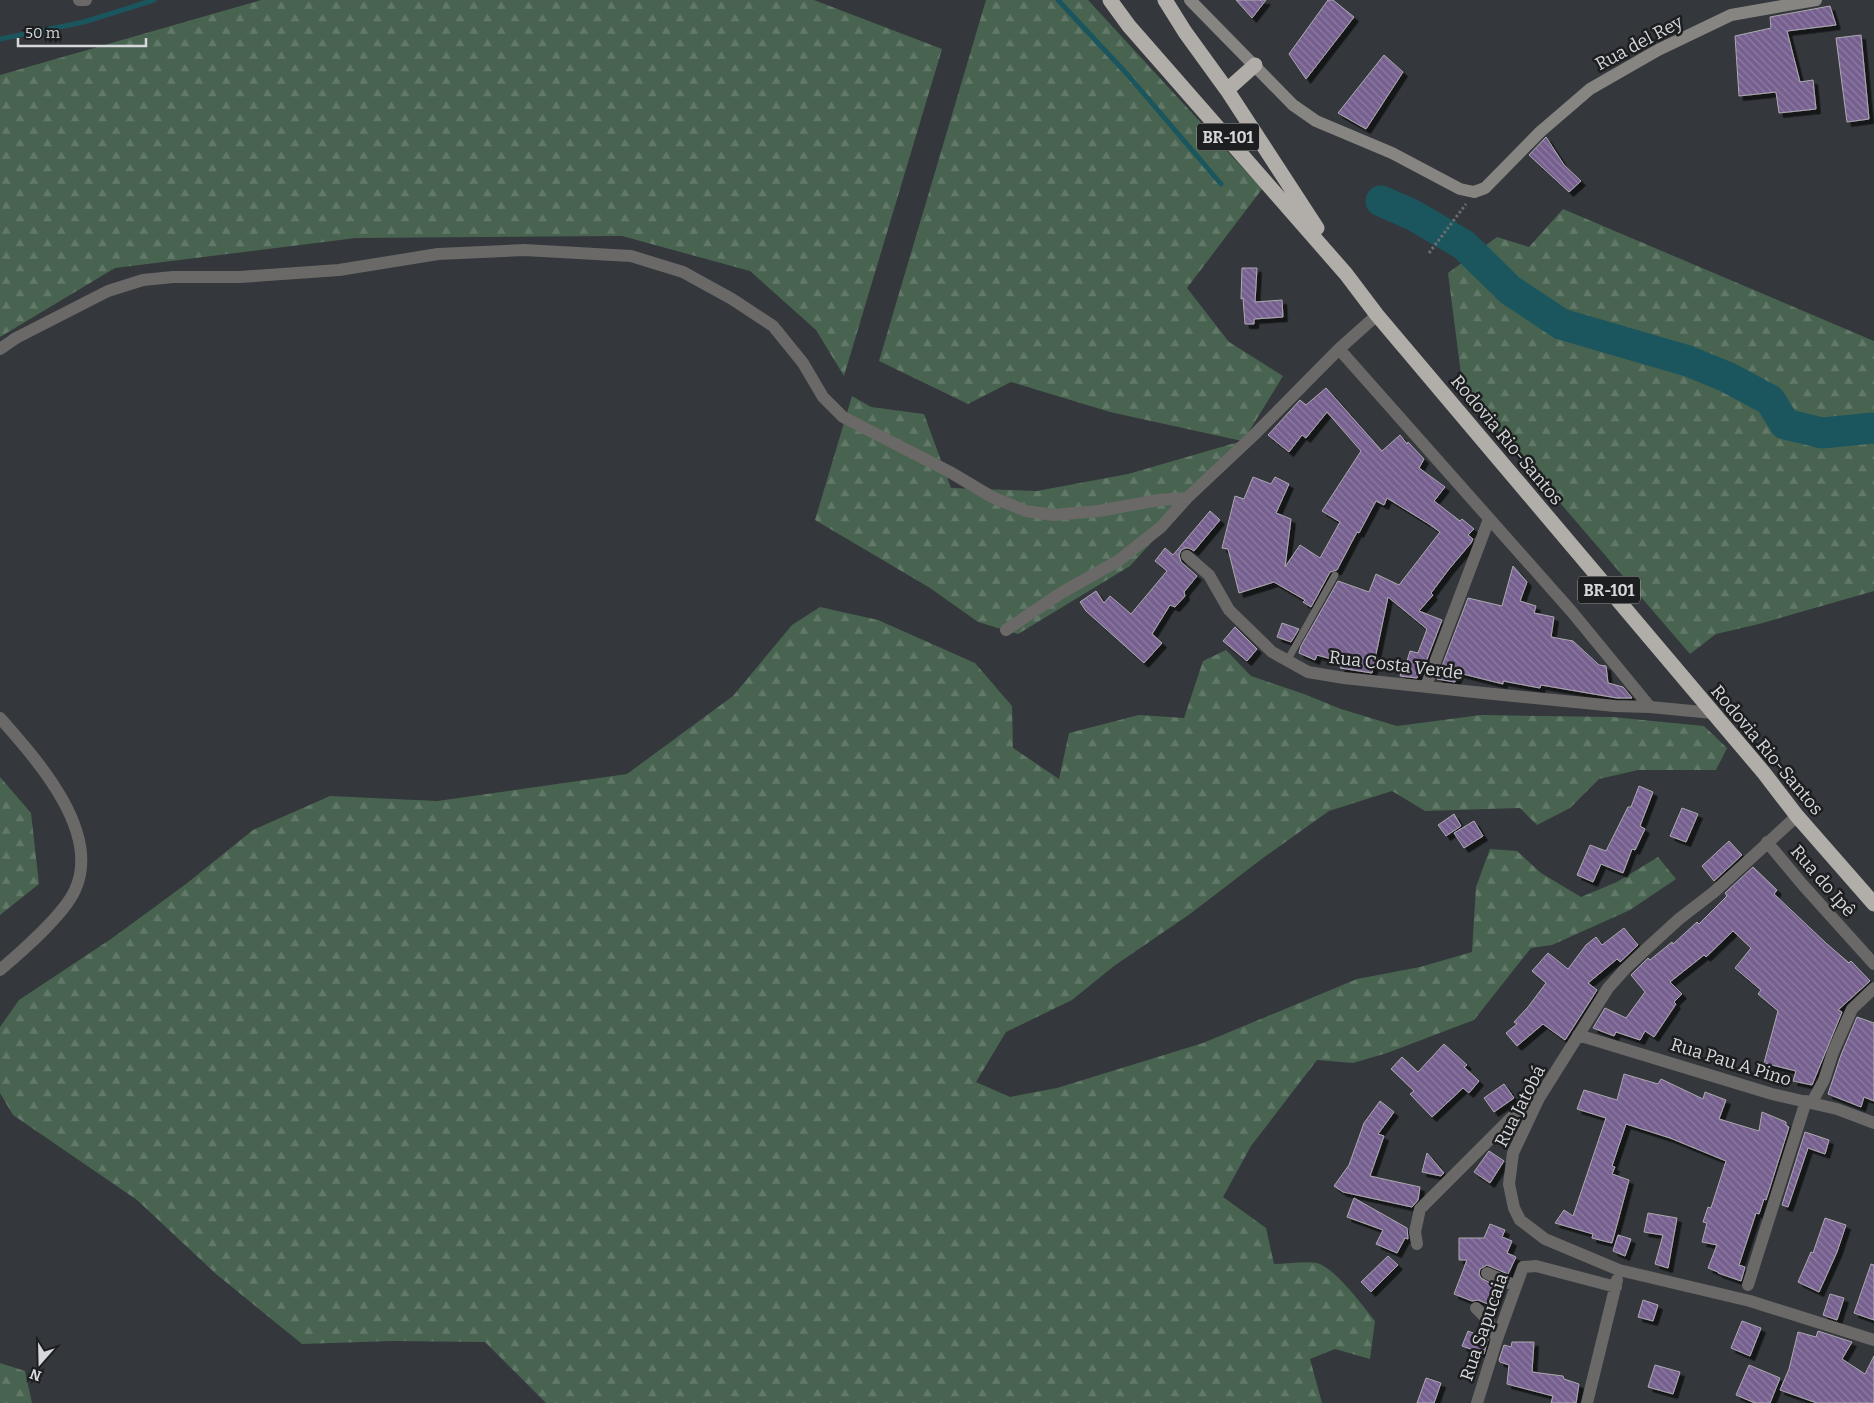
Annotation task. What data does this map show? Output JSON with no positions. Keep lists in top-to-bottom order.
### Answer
{
  "streets": {
    "highway": ["BR-101", "Rodovia Rio-Santos"],
    "street": [
      "Rua del Rey",
      "Rua Costa Verde",
      "Rua do Ipê",
      "Rua Pau A Pino",
      "Rua Jatobá",
      "Rua Sapucaia"
    ]
  },
  "crossings": [
    ["Rodovia Rio-Santos", "Rua Costa Verde"],
    ["Rodovia Rio-Santos", "Rua Jatobá"],
    ["Rua do Ipê", "Rua Jatobá"],
    ["Rua Pau A Pino", "Rua Jatobá"]
  ],
  "scale_bar": "50 m",
  "north": "bottom"
}
